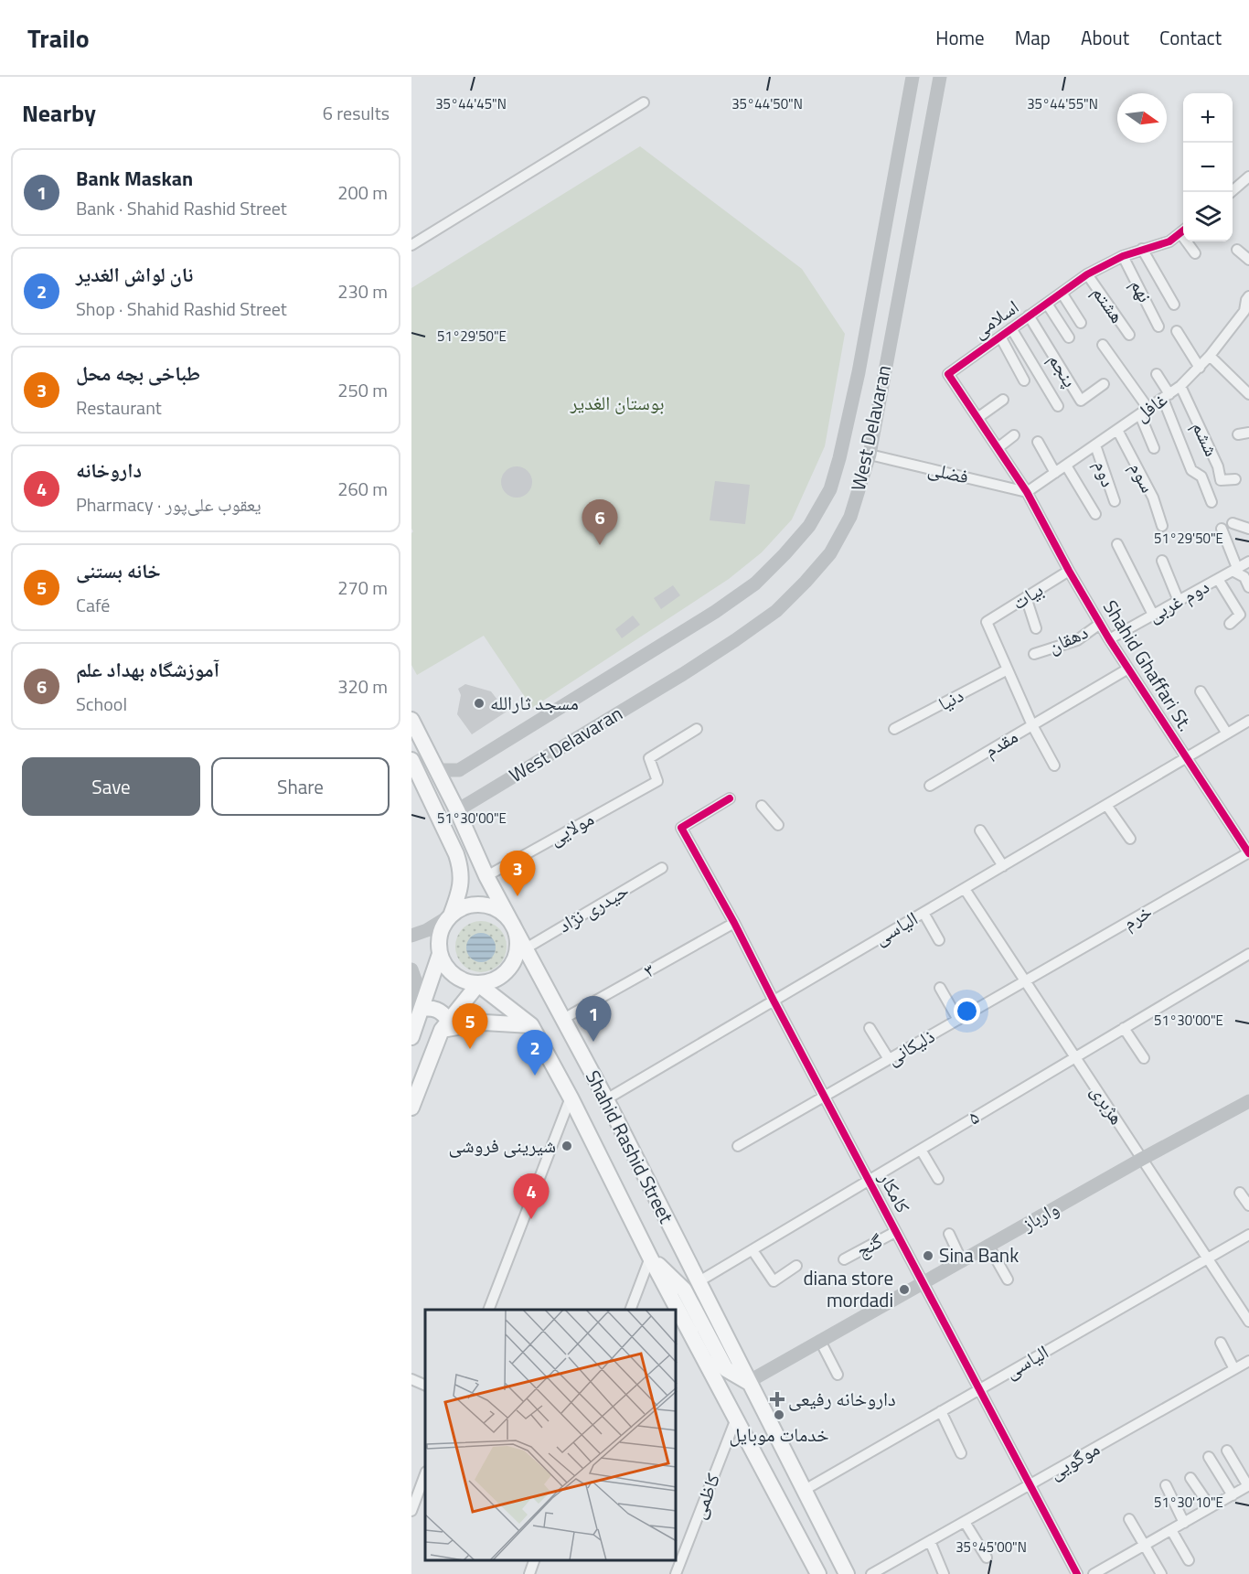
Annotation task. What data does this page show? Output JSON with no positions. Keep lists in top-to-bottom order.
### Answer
{
  "streets": {
    "main road": ["West Delavaran", "Shahid Rashid Street", "وارباز"],
    "street": [
      "نهم",
      "هشتم",
      "اسلامی",
      "پنجم",
      "غافل",
      "ششم",
      "فضلی",
      "دوم",
      "سوم",
      "بیات",
      "دوم غربی",
      "دهقان",
      "Shahid Ghaffari St.",
      "دنیا",
      "مقدم",
      "مولایی",
      "حیدری نژاد",
      "خرم",
      "الیاسی",
      "۳",
      "ذلیکانی",
      "هژبری",
      "۵",
      "کامکار",
      "گنج",
      "موگویی",
      "کاظمی"
    ]
  },
  "crossings": [
    ["نهم", "اسلامی"],
    ["هشتم", "اسلامی"],
    ["اسلامی", "پنجم"],
    ["اسلامی", "غافل"],
    ["اسلامی", "فضلی"],
    ["اسلامی", "Shahid Ghaffari St."],
    ["غافل", "ششم"],
    ["غافل", "فضلی"],
    ["غافل", "دوم"],
    ["غافل", "سوم"],
    ["غافل", "Shahid Ghaffari St."],
    ["West Delavaran", "فضلی"],
    ["West Delavaran", "Shahid Rashid Street"],
    ["فضلی", "Shahid Ghaffari St."],
    ["بیات", "Shahid Ghaffari St."],
    ["بیات", "مقدم"],
    ["دوم غربی", "Shahid Ghaffari St."],
    ["دهقان", "Shahid Ghaffari St."],
    ["Shahid Ghaffari St.", "خرم"],
    ["Shahid Ghaffari St.", "الیاسی"],
    ["دنیا", "مقدم"],
    ["مولایی", "Shahid Rashid Street"],
    ["حیدری نژاد", "Shahid Rashid Street"],
    ["خرم", "ذلیکانی"],
    ["خرم", "هژبری"],
    ["الیاسی", "هژبری"],
    ["الیاسی", "Shahid Rashid Street"],
    ["الیاسی", "کامکار"],
    ["۳", "Shahid Rashid Street"],
    ["۳", "کامکار"],
    ["ذلیکانی", "هژبری"],
    ["ذلیکانی", "کامکار"],
    ["هژبری", "۵"],
    ["هژبری", "وارباز"],
    ["۵", "Shahid Rashid Street"],
    ["۵", "کامکار"],
    ["Shahid Rashid Street", "وارباز"],
    ["Shahid Rashid Street", "کاظمی"],
    ["کامکار", "وارباز"],
    ["کامکار", "گنج"],
    ["کامکار", "موگویی"]
  ],
  "parks": ["بوستان الغدیر"],
  "places": {
    "other": [
      "مسجد ثارالله",
      "شیرینی فروشی",
      "Sina Bank",
      "diana store mordadi",
      "خدمات موبایل"
    ],
    "health": ["داروخانه رفیعی"]
  },
  "north": "right",
  "page": {
    "header": "Trailo",
    "nav": [
      "Home",
      "Map",
      "About",
      "Contact"
    ],
    "heading": ["Nearby", "6 results"],
    "map_buttons": ["+", "−"],
    "list": [
      {
        "mark": "1",
        "name": "Bank Maskan",
        "note": "Bank · Shahid Rashid Street",
        "value": "200 m"
      },
      {
        "mark": "2",
        "name": "نان لواش الغدیر",
        "note": "Shop · Shahid Rashid Street",
        "value": "230 m"
      },
      {
        "mark": "3",
        "name": "طباخی بچه محل",
        "note": "Restaurant",
        "value": "250 m"
      },
      {
        "mark": "4",
        "name": "داروخانه",
        "note": "Pharmacy · یعقوب علی‌پور",
        "value": "260 m"
      },
      {
        "mark": "5",
        "name": "خانه بستنی",
        "note": "Café",
        "value": "270 m"
      },
      {
        "mark": "6",
        "name": "آموزشگاه بهداد علم",
        "note": "School",
        "value": "320 m"
      }
    ],
    "pins": [
      "6",
      "3",
      "1",
      "5",
      "2",
      "4"
    ],
    "buttons": ["Save", "Share"]
  },
  "coordinates": [
    "35°44'45\"N",
    "35°44'50\"N",
    "35°44'55\"N",
    "51°29'50\"E",
    "51°30'00\"E",
    "51°30'10\"E",
    "35°45'00\"N"
  ]
}
